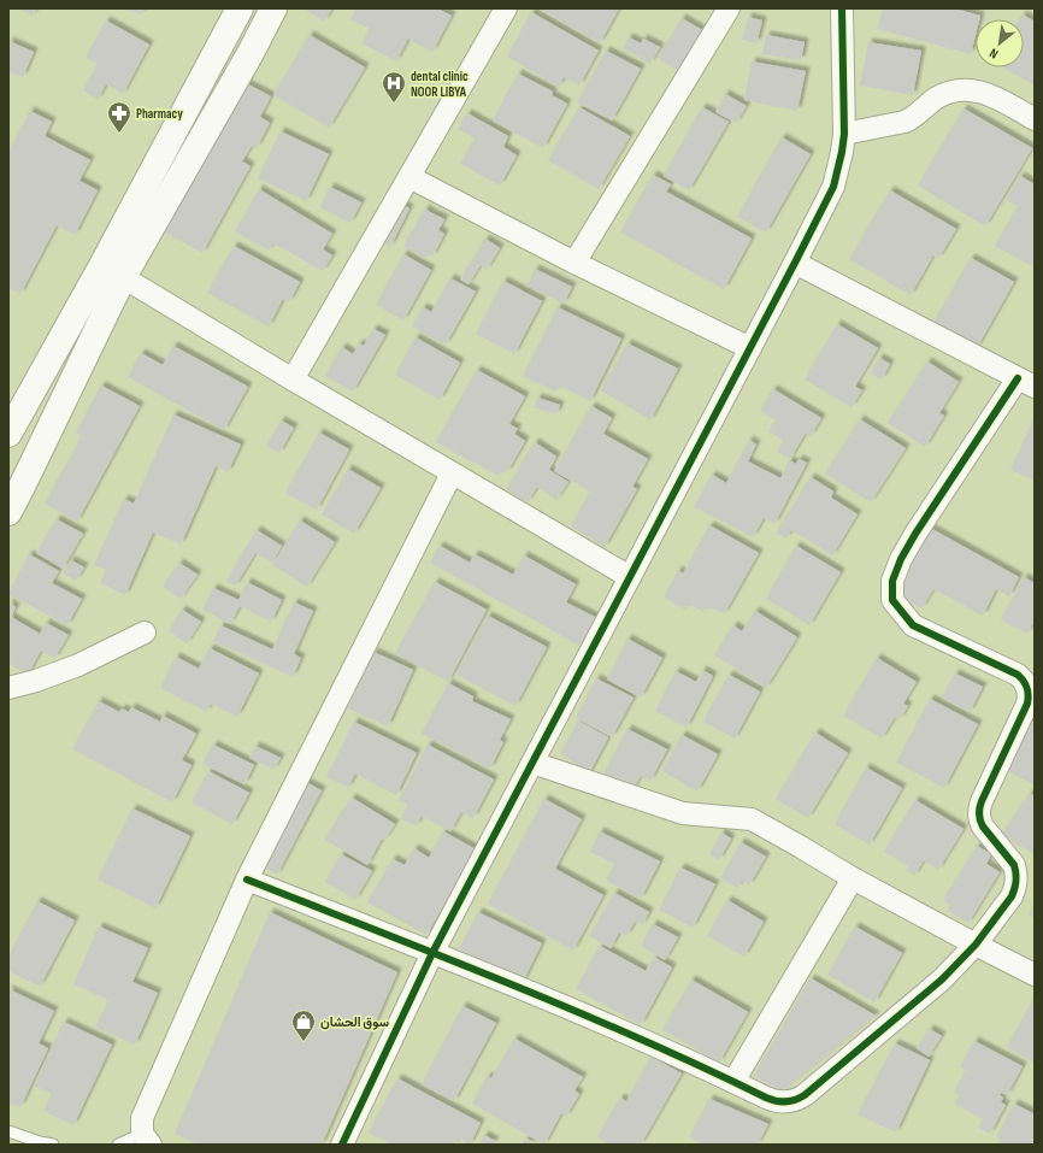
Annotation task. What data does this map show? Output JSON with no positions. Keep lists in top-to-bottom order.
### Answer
{
  "places": {
    "hospital": ["dental clinic NOOR LIBYA"],
    "pharmacy": ["Pharmacy"],
    "shop": ["سوق الحشان"]
  },
  "north": "bottom left"
}
